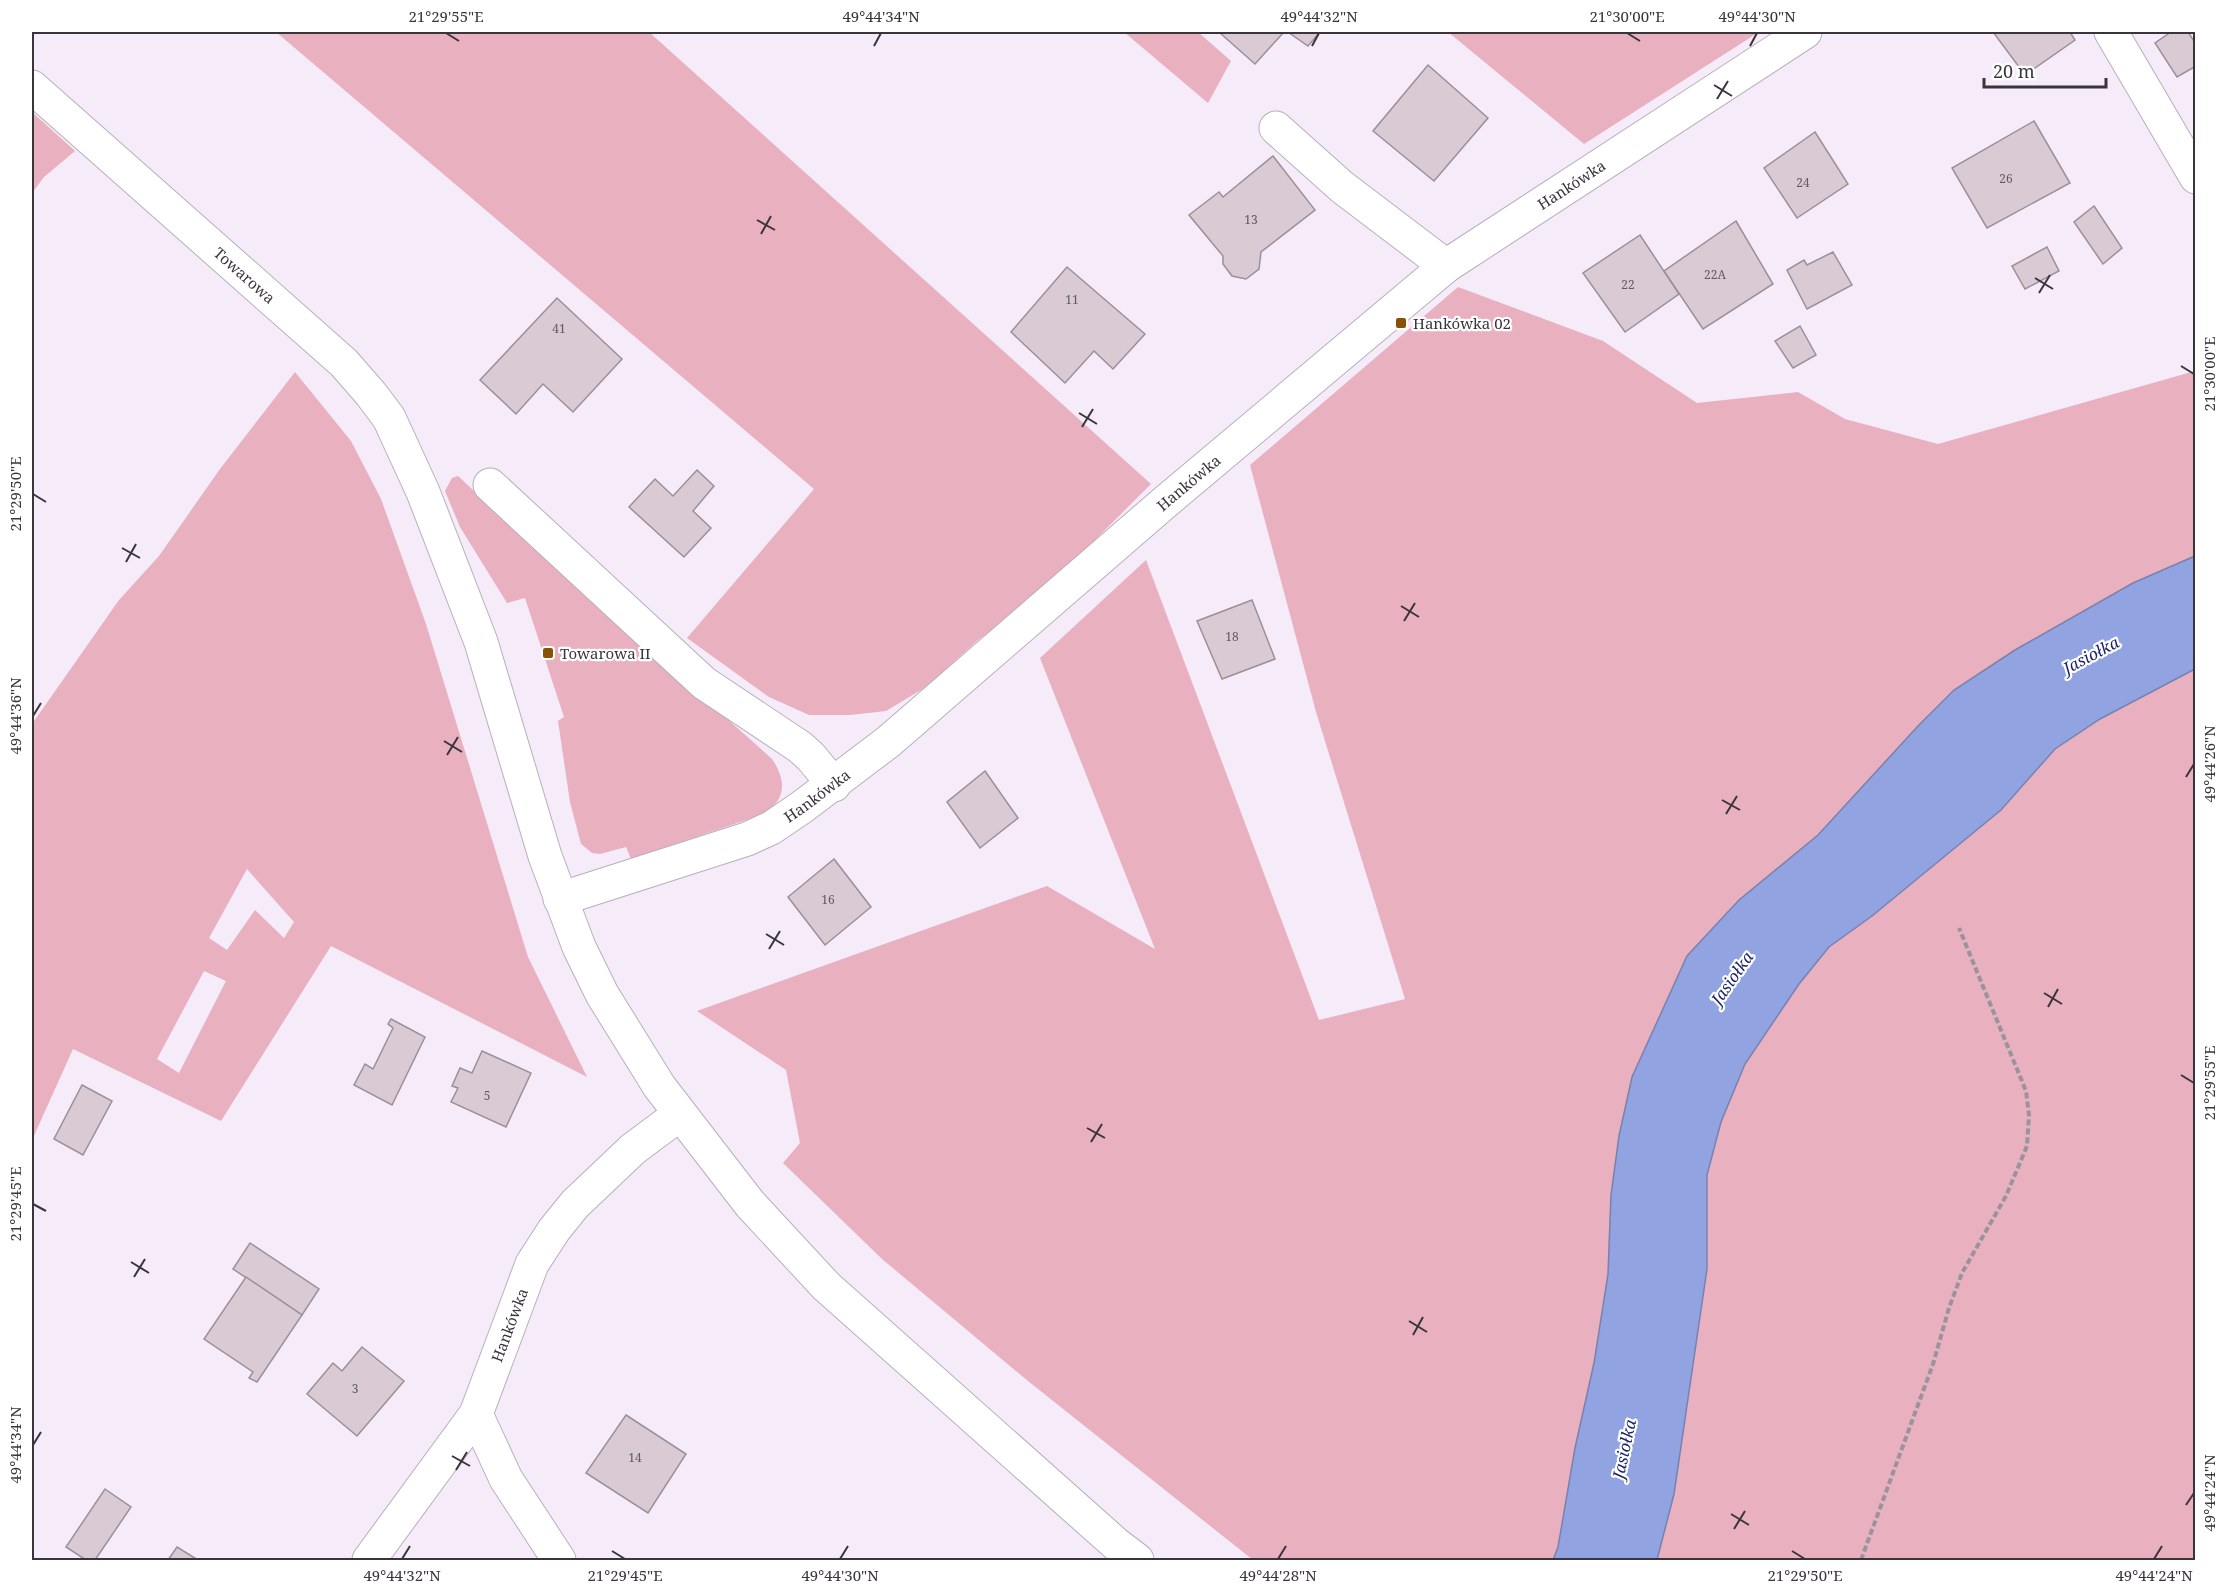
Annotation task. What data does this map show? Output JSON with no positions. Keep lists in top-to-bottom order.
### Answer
{
  "streets": {
    "street": ["Hankówka", "Towarowa"]
  },
  "crossings": [
    ["Hankówka", "Towarowa"]
  ],
  "water": ["Jasiołka"],
  "places": {
    "transit": ["Hankówka 02", "Towarowa II"]
  },
  "house_numbers": [
    "26",
    "24",
    "13",
    "22A",
    "22",
    "11",
    "41",
    "18",
    "16",
    "5",
    "3",
    "14"
  ],
  "scale_bar": "20 m",
  "coordinates": [
    "21°29'55\"E",
    "49°44'34\"N",
    "49°44'32\"N",
    "21°30'00\"E",
    "49°44'30\"N",
    "21°29'50\"E",
    "49°44'36\"N",
    "49°44'26\"N",
    "21°29'45\"E",
    "49°44'24\"N",
    "49°44'28\"N"
  ]
}
